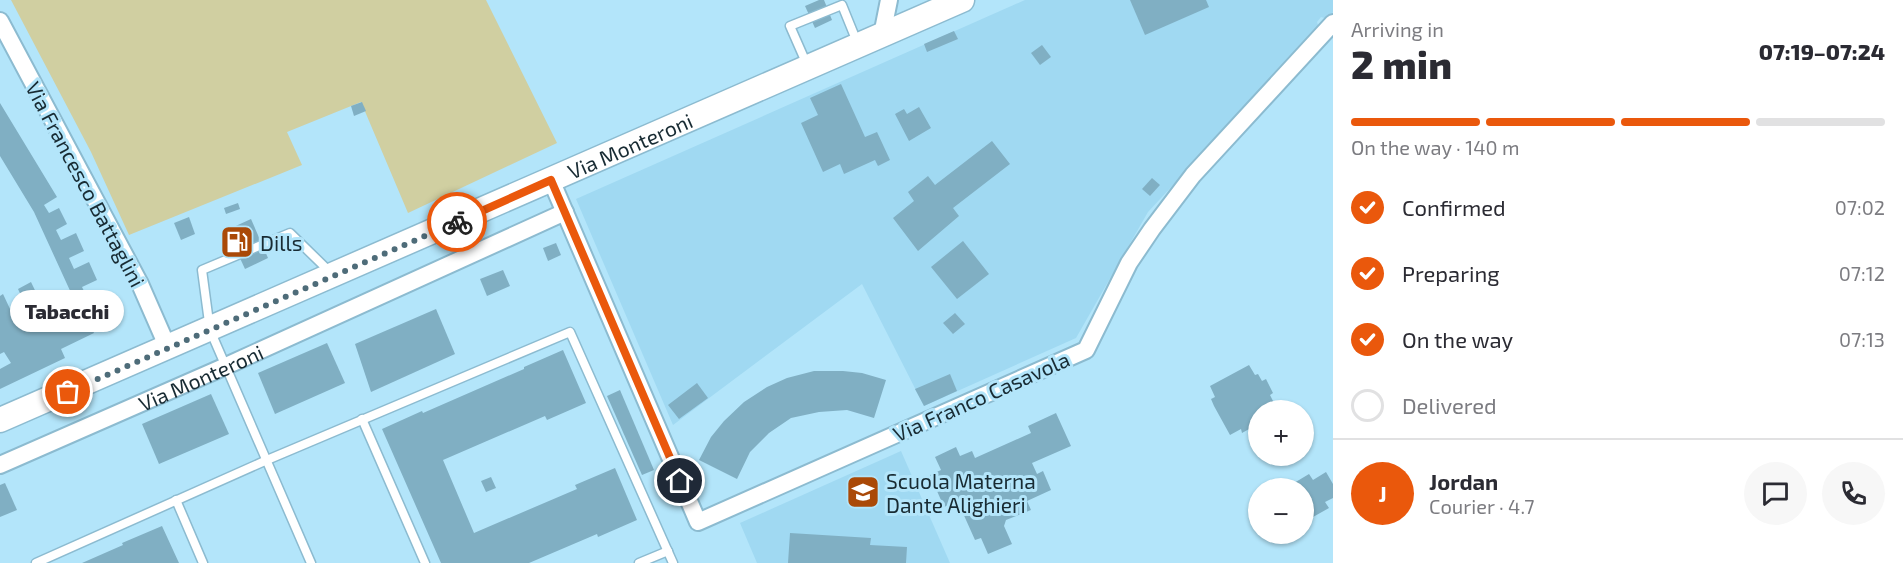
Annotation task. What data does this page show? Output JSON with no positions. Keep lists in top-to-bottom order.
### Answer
{
  "streets": {
    "main road": ["Via Monteroni"],
    "street": ["Via Francesco Battaglini", "Via Franco Casavola"]
  },
  "crossings": [
    ["Via Monteroni", "Via Francesco Battaglini"],
    ["Via Monteroni", "Via Franco Casavola"]
  ],
  "places": {
    "fuel station": ["Dills"],
    "other": ["Tabacchi"],
    "school or university": ["Scuola Materna Dante Alighieri"]
  },
  "page": {
    "heading": ["2 min", "Arriving in", "07:19–07:24"],
    "panel": ["Jordan", "Courier · 4.7"],
    "bar": "On the way · 140 m",
    "list": [
      ["Confirmed", "07:02"],
      ["Preparing", "07:12"],
      ["On the way", "07:13"],
      "Delivered"
    ],
    "bubble": "Tabacchi",
    "map_buttons": ["+", "−"],
    "round": "J"
  }
}
